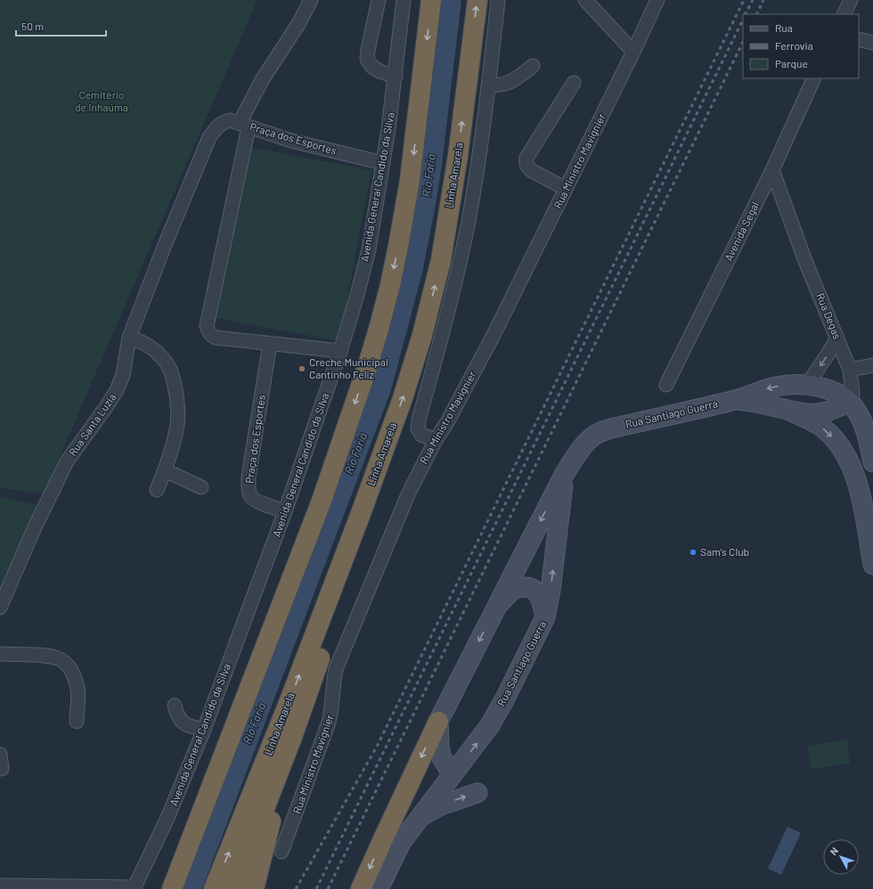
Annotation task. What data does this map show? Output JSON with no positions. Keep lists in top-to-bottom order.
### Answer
{
  "streets": {
    "highway": ["Linha Amarela"],
    "main road": ["Rua Santiago Guerra"],
    "street": [
      "Praça dos Esportes",
      "Rua Ministro Mavignier",
      "Avenida General Candido da Silva",
      "Avenida Segal",
      "Rua Degas",
      "Rua Santa Luzia"
    ]
  },
  "crossings": [
    ["Praça dos Esportes", "Avenida General Candido da Silva"],
    ["Praça dos Esportes", "Rua Santa Luzia"],
    ["Avenida Segal", "Rua Degas"],
    ["Rua Degas", "Rua Santiago Guerra"]
  ],
  "water": ["Rio Faria"],
  "parks": ["Cemitério de Inhaúma"],
  "places": ["Creche Municipal Cantinho Feliz", "Sam's Club"],
  "legend": ["Rua", "Ferrovia", "Parque"],
  "scale_bar": "50 m",
  "north": "top left"
}
